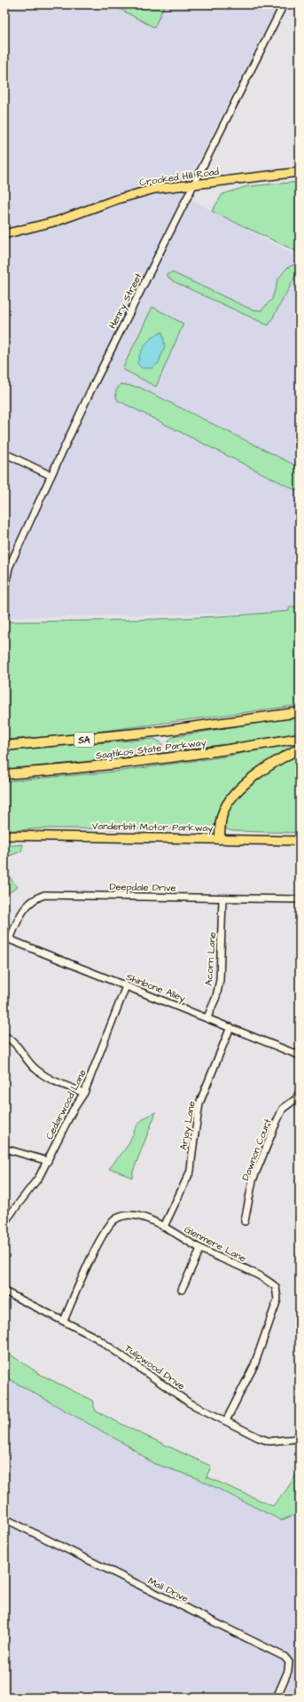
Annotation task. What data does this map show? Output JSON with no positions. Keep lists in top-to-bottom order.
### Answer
{
  "streets": {
    "highway": ["SA", "Sagtikos State Parkway"],
    "main road": ["Crooked Hill Road", "Vanderbilt Motor Parkway"],
    "street": [
      "Henry Street",
      "Deepdale Drive",
      "Acorn Lane",
      "Shinbone Alley",
      "Cedarwood Lane",
      "Arjay Lane",
      "Dawnon Court",
      "Glenmere Lane",
      "Tulipwood Drive",
      "Mall Drive"
    ]
  },
  "crossings": [
    ["Crooked Hill Road", "Henry Street"],
    ["Deepdale Drive", "Acorn Lane"],
    ["Deepdale Drive", "Shinbone Alley"],
    ["Acorn Lane", "Shinbone Alley"],
    ["Shinbone Alley", "Cedarwood Lane"],
    ["Shinbone Alley", "Arjay Lane"],
    ["Arjay Lane", "Glenmere Lane"],
    ["Glenmere Lane", "Tulipwood Drive"]
  ]
}
